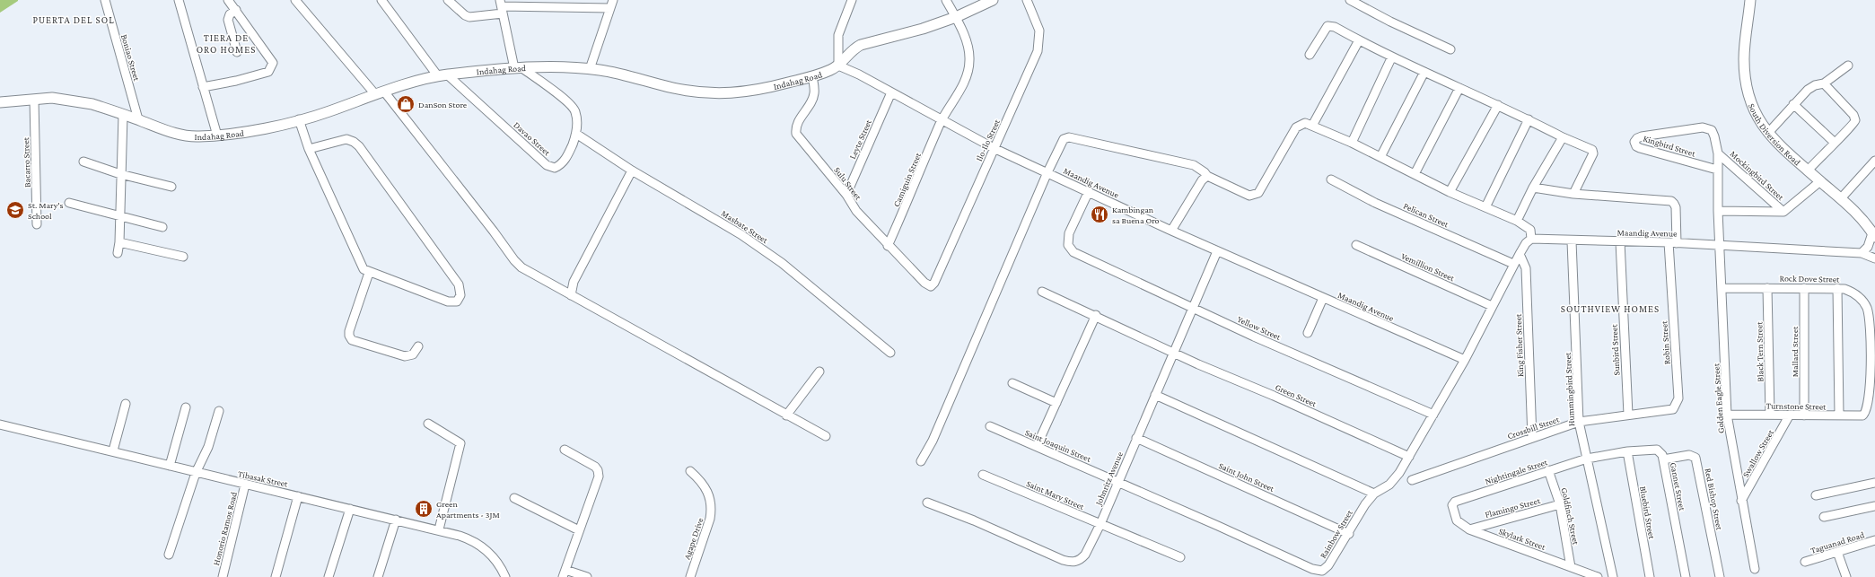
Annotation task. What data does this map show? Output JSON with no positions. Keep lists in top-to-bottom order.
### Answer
{
  "streets": {
    "main road": ["Indahag Road", "South Diversion Road"],
    "street": [
      "Boniao Street",
      "Davao Street",
      "Leyte Street",
      "Ilo-Ilo Street",
      "Kingbird Street",
      "Bacarro Street",
      "Mockingbird Street",
      "Camiguin Street",
      "Maandig Avenue",
      "Sulu Street",
      "Pelican Street",
      "Masbate Street",
      "Vemillion Street",
      "Rock Dove Street",
      "Yellow Street",
      "Robin Street",
      "King Fisher Street",
      "Sunbird Street",
      "Black Tern Street",
      "Mallard Street",
      "Hummingbird Street",
      "Green Street",
      "Golden Eagle Street",
      "Turnstone Street",
      "Crossbill Street",
      "Saint Joaquin Street",
      "Swallow Street",
      "Nightingale Street",
      "Saint John Street",
      "Tibasak Street",
      "Johnritz Avenue",
      "Gannet Street",
      "Saint Mary Street",
      "Red Bishop Street",
      "Flamingo Street",
      "Bluebird Street",
      "Goldfinch Street",
      "Honorio Ramos Road",
      "Rainbow Street",
      "Agape Drive",
      "Skylark Street",
      "Taguanad Road"
    ]
  },
  "crossings": [
    ["Boniao Street", "Indahag Road"],
    ["Indahag Road", "Davao Street"],
    ["Indahag Road", "Bacarro Street"],
    ["Indahag Road", "Camiguin Street"],
    ["Indahag Road", "Maandig Avenue"],
    ["Indahag Road", "Sulu Street"],
    ["Davao Street", "Masbate Street"],
    ["Leyte Street", "Maandig Avenue"],
    ["Leyte Street", "Sulu Street"],
    ["Ilo-Ilo Street", "Maandig Avenue"],
    ["Ilo-Ilo Street", "Sulu Street"],
    ["Kingbird Street", "Golden Eagle Street"],
    ["Mockingbird Street", "Golden Eagle Street"],
    ["Camiguin Street", "Maandig Avenue"],
    ["Camiguin Street", "Sulu Street"],
    ["Maandig Avenue", "Yellow Street"],
    ["Maandig Avenue", "Robin Street"],
    ["Maandig Avenue", "Sunbird Street"],
    ["Maandig Avenue", "Hummingbird Street"],
    ["Maandig Avenue", "Golden Eagle Street"],
    ["Maandig Avenue", "Johnritz Avenue"],
    ["Maandig Avenue", "Rainbow Street"],
    ["Rock Dove Street", "Black Tern Street"],
    ["Rock Dove Street", "Mallard Street"],
    ["Rock Dove Street", "Golden Eagle Street"],
    ["Rock Dove Street", "Turnstone Street"],
    ["Yellow Street", "Johnritz Avenue"],
    ["Yellow Street", "Rainbow Street"],
    ["Robin Street", "Crossbill Street"],
    ["King Fisher Street", "Crossbill Street"],
    ["Sunbird Street", "Crossbill Street"],
    ["Black Tern Street", "Turnstone Street"],
    ["Mallard Street", "Turnstone Street"],
    ["Hummingbird Street", "Crossbill Street"],
    ["Hummingbird Street", "Nightingale Street"],
    ["Hummingbird Street", "Gannet Street"],
    ["Green Street", "Johnritz Avenue"],
    ["Green Street", "Rainbow Street"],
    ["Golden Eagle Street", "Turnstone Street"],
    ["Golden Eagle Street", "Swallow Street"],
    ["Turnstone Street", "Swallow Street"],
    ["Saint Joaquin Street", "Johnritz Avenue"],
    ["Saint Joaquin Street", "Rainbow Street"],
    ["Nightingale Street", "Gannet Street"],
    ["Nightingale Street", "Goldfinch Street"],
    ["Nightingale Street", "Skylark Street"],
    ["Saint John Street", "Johnritz Avenue"],
    ["Saint John Street", "Rainbow Street"],
    ["Tibasak Street", "Honorio Ramos Road"],
    ["Johnritz Avenue", "Saint Mary Street"],
    ["Johnritz Avenue", "Rainbow Street"],
    ["Gannet Street", "Red Bishop Street"],
    ["Gannet Street", "Bluebird Street"],
    ["Flamingo Street", "Goldfinch Street"],
    ["Flamingo Street", "Skylark Street"],
    ["Goldfinch Street", "Skylark Street"]
  ],
  "districts": ["PUERTA DEL SOL", "TIERA DE ORO HOMES", "SOUTHVIEW HOMES"],
  "places": {
    "shop": ["DanSon Store"],
    "school or university": ["St. Mary's School"],
    "restaurant": ["Kambingan sa Buena Oro"],
    "building": ["Green Apartments - 3JM"]
  }
}
